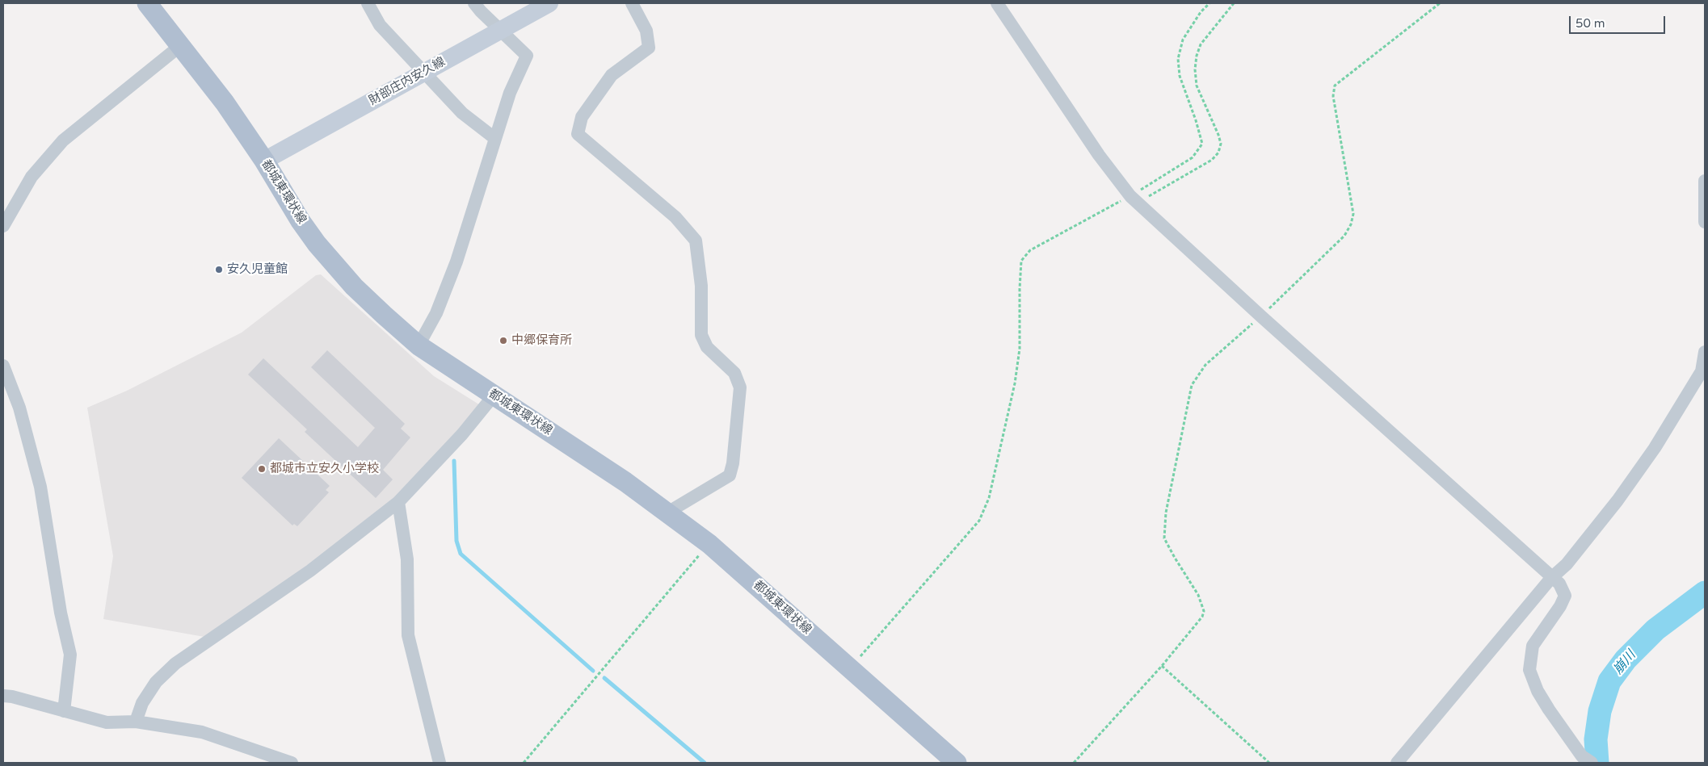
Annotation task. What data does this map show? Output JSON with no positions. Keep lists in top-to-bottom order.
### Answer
{
  "streets": {
    "main road": ["財部庄内安久線", "都城東環状線"]
  },
  "crossings": [
    ["財部庄内安久線", "都城東環状線"]
  ],
  "water": ["崩川"],
  "places": ["安久児童館", "中郷保育所", "都城市立安久小学校"],
  "scale_bar": "50 m"
}
